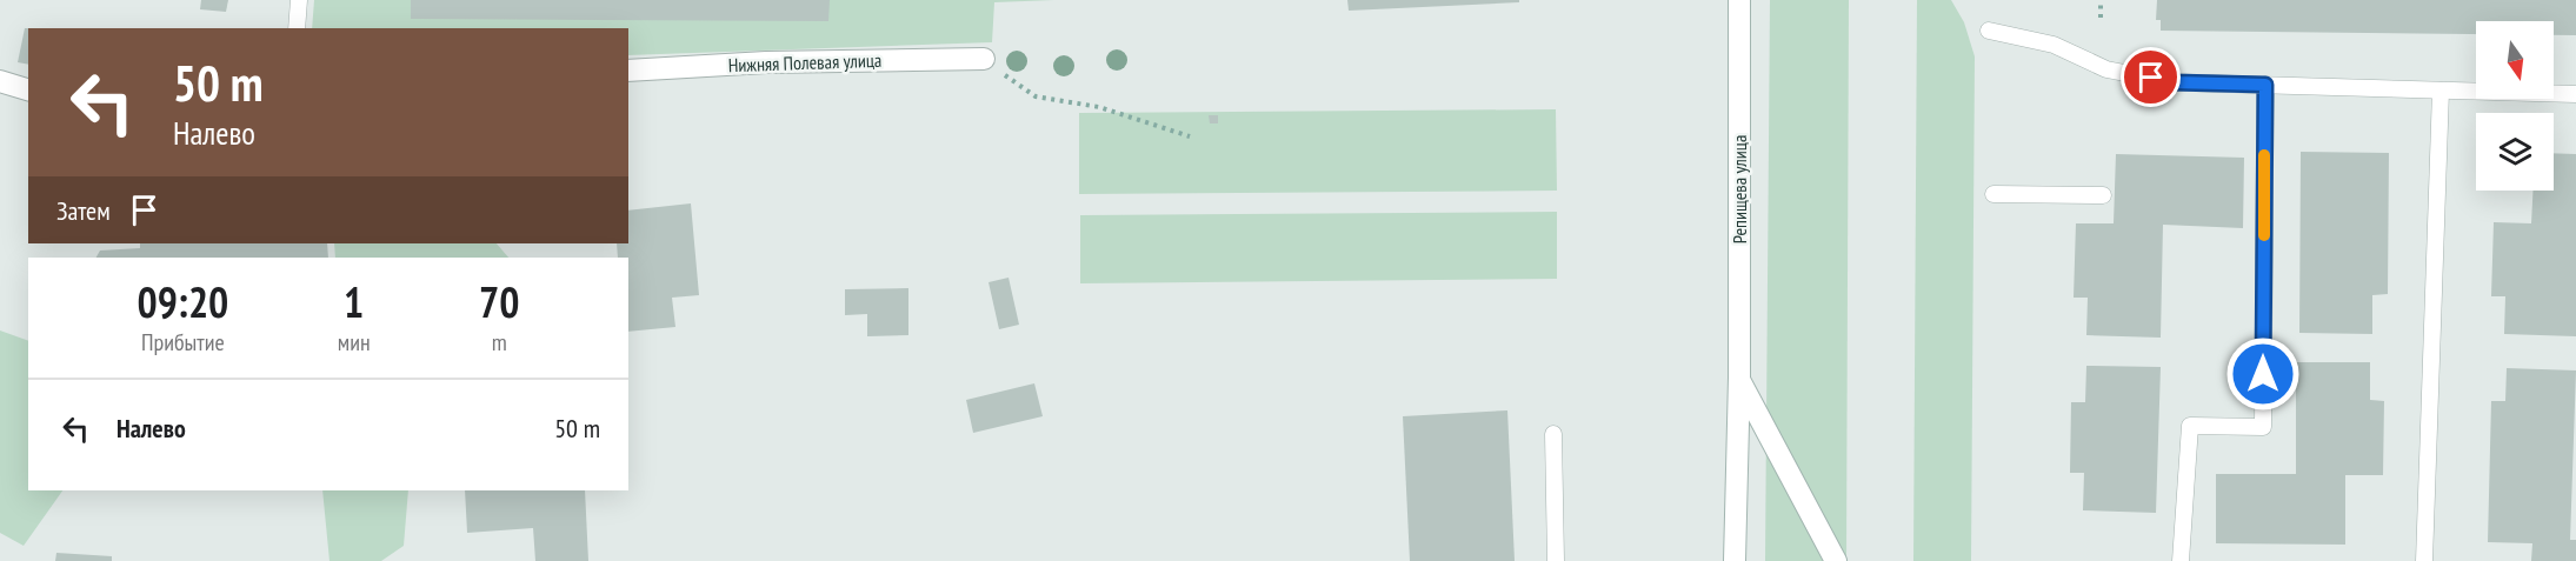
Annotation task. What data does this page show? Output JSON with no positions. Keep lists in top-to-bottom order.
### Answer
{
  "streets": {
    "main road": ["Нижняя Полевая улица", "Репищева улица"]
  },
  "north": "bottom",
  "page": {
    "turn": ["50 m", "Налево"],
    "then": "Затем",
    "eta": [
      "09:20",
      "Прибытие",
      "1",
      "мин",
      "70",
      "m"
    ],
    "list": [
      {
        "name": "Налево",
        "value": "50 m"
      }
    ]
  }
}
